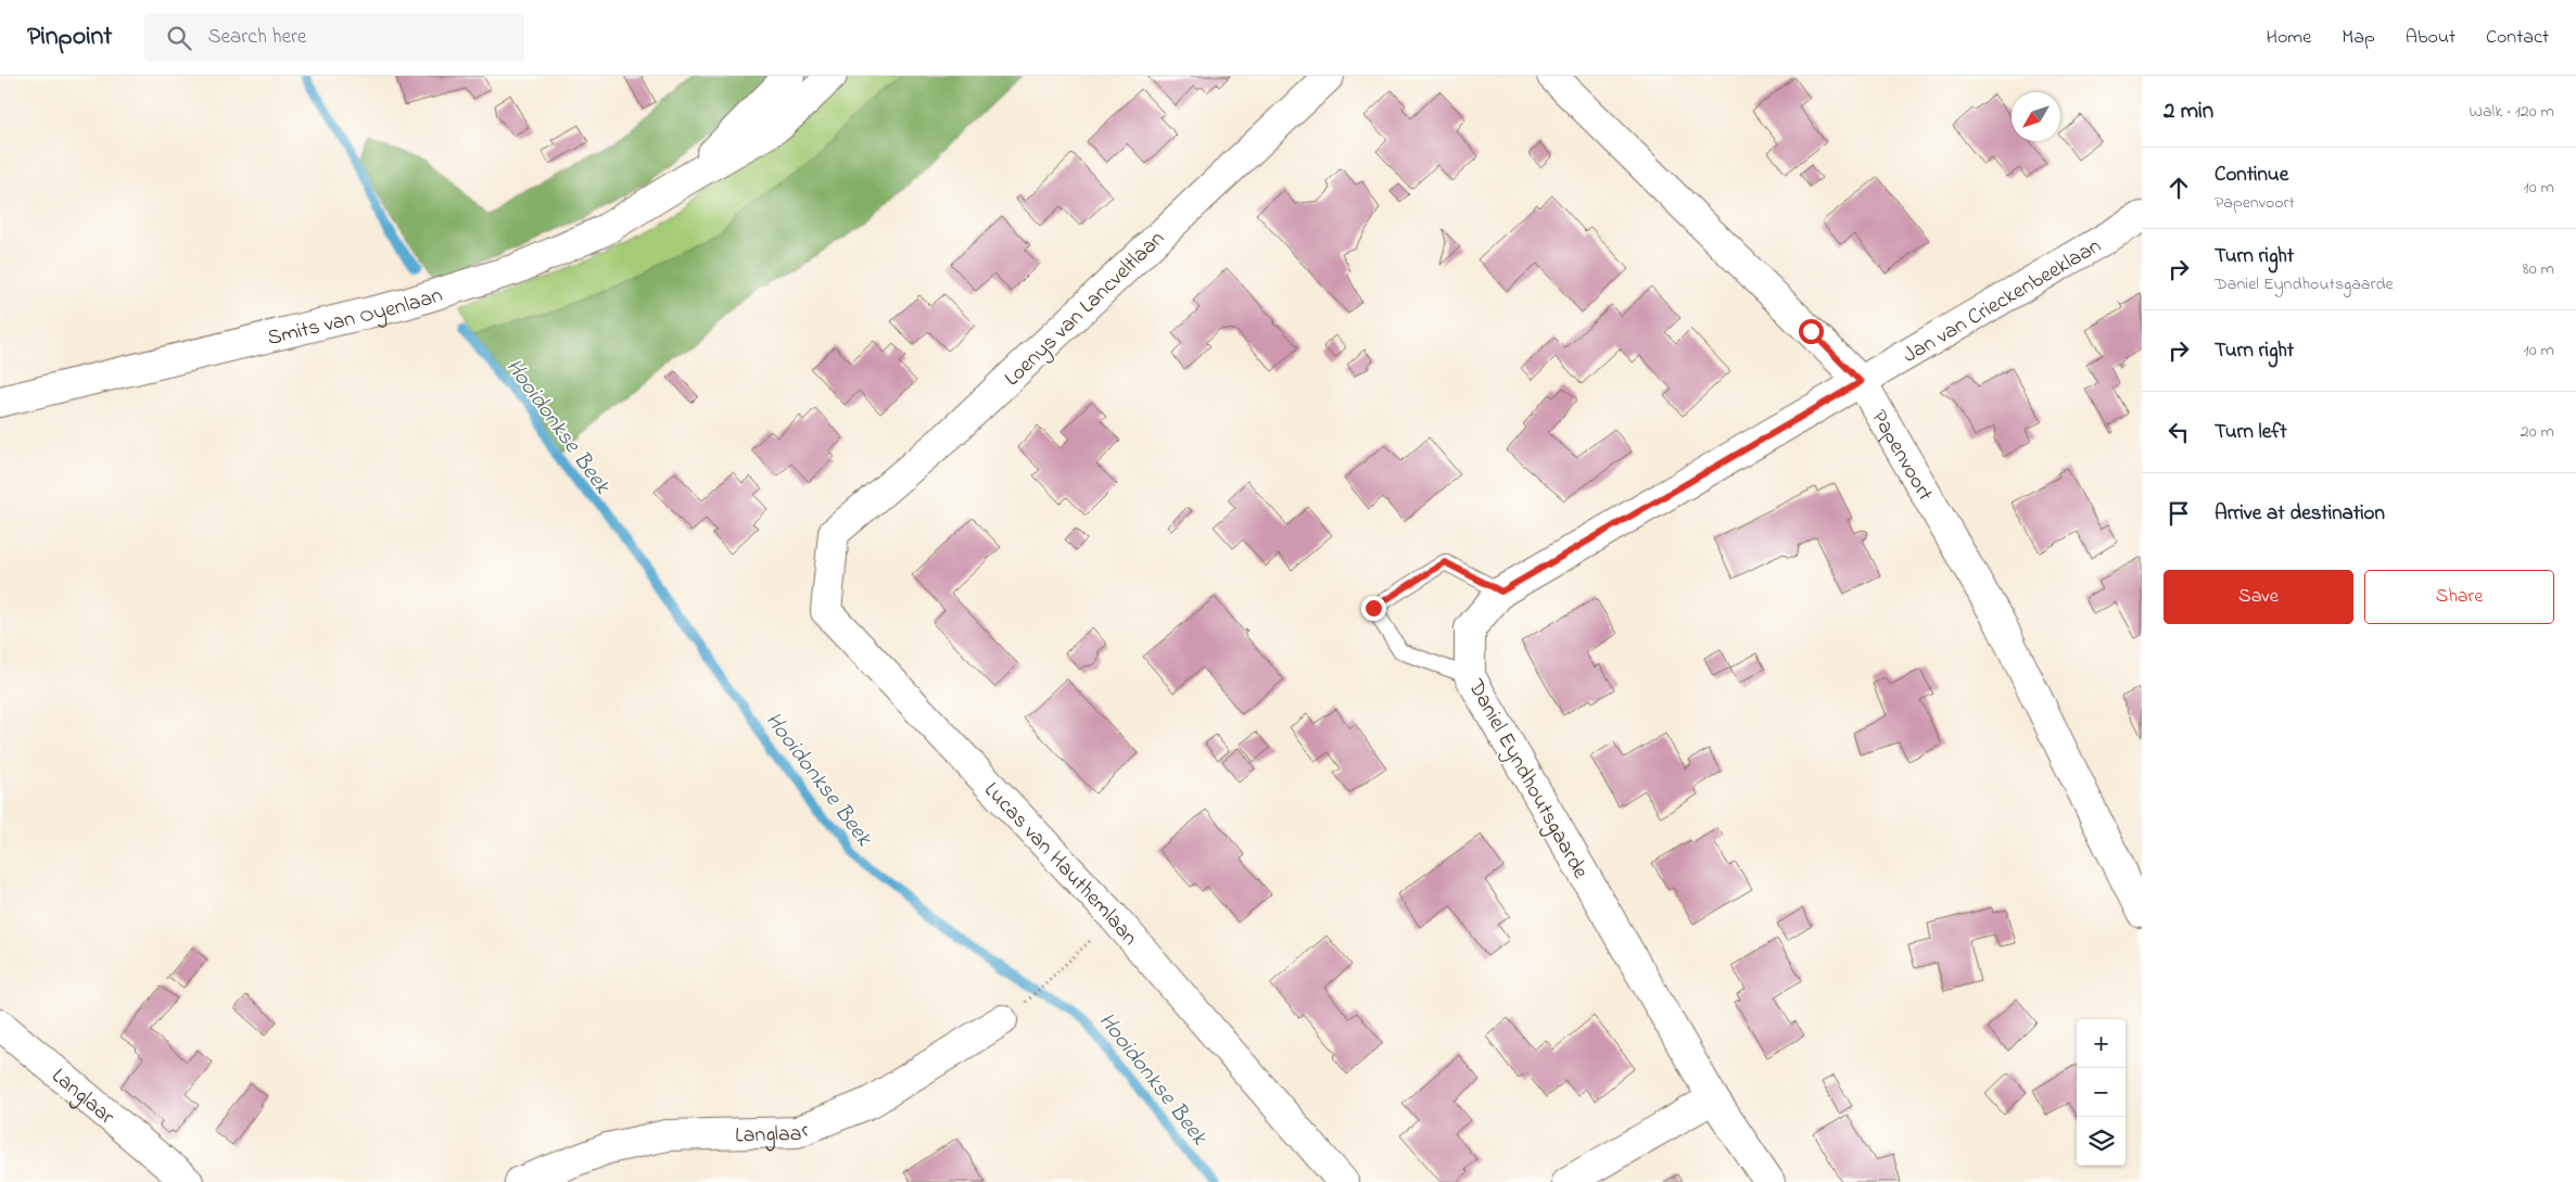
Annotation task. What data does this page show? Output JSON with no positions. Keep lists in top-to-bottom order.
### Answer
{
  "streets": {
    "street": [
      "Jan van Crieckenbeeklaan",
      "Loenys van Lancveltlaan",
      "Smits van Oyenlaan",
      "Papenvoort",
      "Daniel Eyndhoutsgaarde",
      "Lucas van Hauthemlaan",
      "Langlaar"
    ]
  },
  "crossings": [
    ["Jan van Crieckenbeeklaan", "Papenvoort"],
    ["Jan van Crieckenbeeklaan", "Daniel Eyndhoutsgaarde"],
    ["Loenys van Lancveltlaan", "Lucas van Hauthemlaan"],
    ["Papenvoort", "Daniel Eyndhoutsgaarde"]
  ],
  "water": ["Hooidonkse Beek"],
  "north": "bottom left",
  "page": {
    "header": "Pinpoint",
    "search": "Search here",
    "nav": [
      "Home",
      "Map",
      "About",
      "Contact"
    ],
    "heading": ["2 min", "Walk · 120 m"],
    "list": [
      ["Continue", "Papenvoort", "10 m"],
      ["Turn right", "Daniel Eyndhoutsgaarde", "80 m"],
      ["Turn right", "10 m"],
      ["Turn left", "20 m"],
      "Arrive at destination"
    ],
    "buttons": ["Save", "Share"],
    "map_buttons": ["+", "−"]
  }
}
